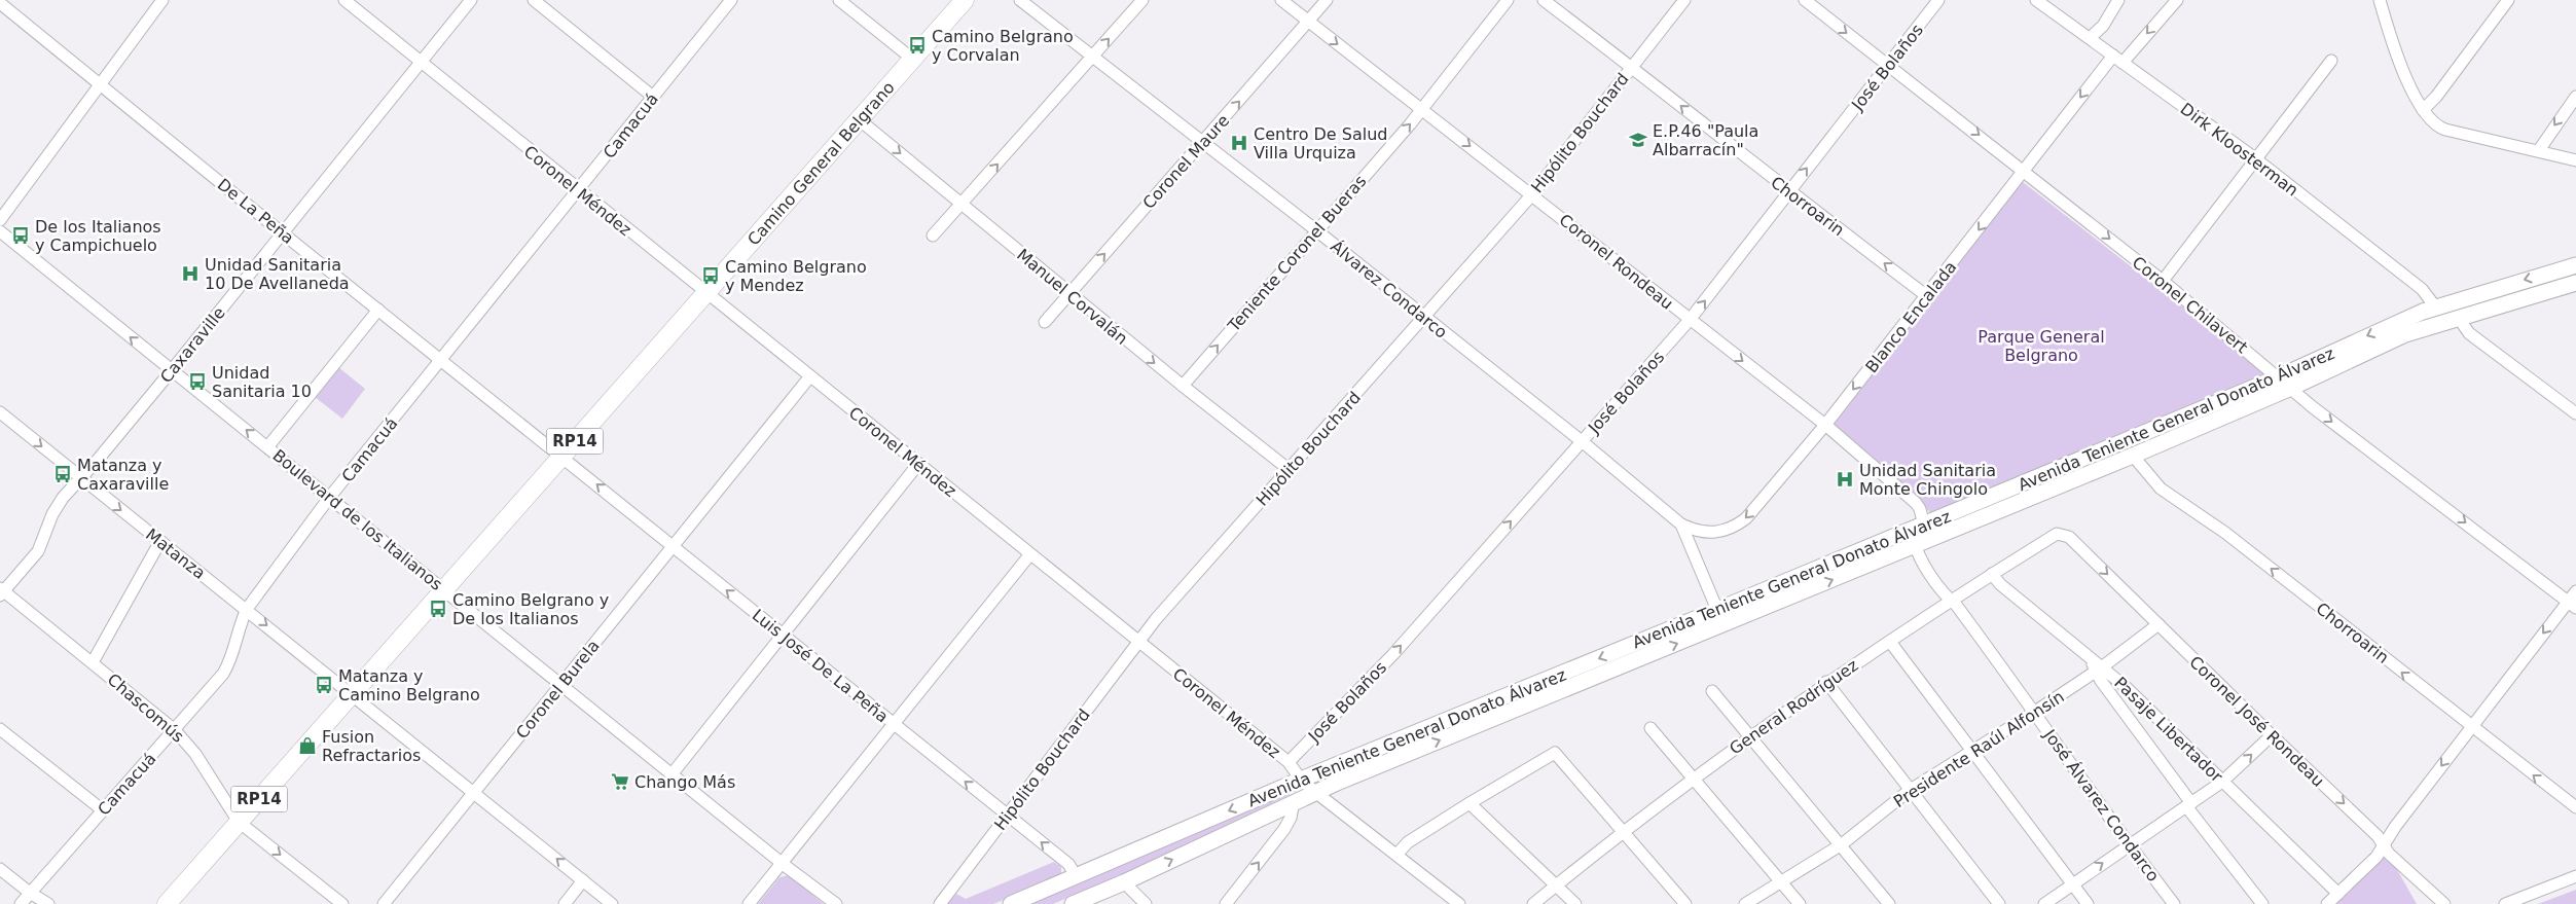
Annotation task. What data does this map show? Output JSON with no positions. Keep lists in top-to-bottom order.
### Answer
{
  "streets": {
    "main road": ["Camino General Belgrano", "Avenida Teniente General Donato Álvarez", "RP14"],
    "street": [
      "José Bolaños",
      "Camacuá",
      "Hipólito Bouchard",
      "Dirk Kloosterman",
      "Coronel Maure",
      "Coronel Méndez",
      "Chorroarin",
      "De La Peña",
      "Teniente Coronel Bueras",
      "Coronel Rondeau",
      "Álvarez Condarco",
      "Manuel Corvalán",
      "Coronel Chilavert",
      "Blanco Encalada",
      "Caxaraville",
      "Boulevard de los Italianos",
      "Matanza",
      "Luis José De La Peña",
      "Coronel Burela",
      "General Rodríguez",
      "Chascomús",
      "Coronel José Rondeau",
      "Pasaje Libertador",
      "Presidente Raúl Alfonsín",
      "José Álvarez Condarco"
    ]
  },
  "crossings": [
    ["José Bolaños", "Coronel Méndez"],
    ["José Bolaños", "Chorroarin"],
    ["José Bolaños", "Coronel Rondeau"],
    ["José Bolaños", "Álvarez Condarco"],
    ["José Bolaños", "Coronel Chilavert"],
    ["Camacuá", "Coronel Méndez"],
    ["Camacuá", "De La Peña"],
    ["Camacuá", "Boulevard de los Italianos"],
    ["Camacuá", "Matanza"],
    ["Camacuá", "Chascomús"],
    ["Hipólito Bouchard", "Coronel Méndez"],
    ["Hipólito Bouchard", "Chorroarin"],
    ["Hipólito Bouchard", "Coronel Rondeau"],
    ["Hipólito Bouchard", "Álvarez Condarco"],
    ["Hipólito Bouchard", "Manuel Corvalán"],
    ["Hipólito Bouchard", "Luis José De La Peña"],
    ["Dirk Kloosterman", "Blanco Encalada"],
    ["Dirk Kloosterman", "Avenida Teniente General Donato Álvarez"],
    ["Coronel Maure", "Coronel Rondeau"],
    ["Coronel Maure", "Álvarez Condarco"],
    ["Coronel Maure", "Manuel Corvalán"],
    ["Camino General Belgrano", "Coronel Méndez"],
    ["Camino General Belgrano", "De La Peña"],
    ["Camino General Belgrano", "Manuel Corvalán"],
    ["Camino General Belgrano", "Boulevard de los Italianos"],
    ["Camino General Belgrano", "Matanza"],
    ["Camino General Belgrano", "Luis José De La Peña"],
    ["Camino General Belgrano", "Chascomús"],
    ["Coronel Méndez", "Caxaraville"],
    ["Coronel Méndez", "Avenida Teniente General Donato Álvarez"],
    ["Coronel Méndez", "Coronel Burela"],
    ["Chorroarin", "Blanco Encalada"],
    ["Chorroarin", "Avenida Teniente General Donato Álvarez"],
    ["De La Peña", "Caxaraville"],
    ["De La Peña", "Luis José De La Peña"],
    ["Teniente Coronel Bueras", "Coronel Rondeau"],
    ["Teniente Coronel Bueras", "Álvarez Condarco"],
    ["Teniente Coronel Bueras", "Manuel Corvalán"],
    ["Coronel Rondeau", "Blanco Encalada"],
    ["Coronel Rondeau", "Avenida Teniente General Donato Álvarez"],
    ["Coronel Rondeau", "José Álvarez Condarco"],
    ["Álvarez Condarco", "Blanco Encalada"],
    ["Álvarez Condarco", "Avenida Teniente General Donato Álvarez"],
    ["Coronel Chilavert", "Blanco Encalada"],
    ["Coronel Chilavert", "Avenida Teniente General Donato Álvarez"],
    ["Caxaraville", "Boulevard de los Italianos"],
    ["Caxaraville", "Matanza"],
    ["Caxaraville", "Chascomús"],
    ["Avenida Teniente General Donato Álvarez", "Luis José De La Peña"],
    ["Avenida Teniente General Donato Álvarez", "José Álvarez Condarco"],
    ["Boulevard de los Italianos", "Coronel Burela"],
    ["Matanza", "Coronel Burela"],
    ["Luis José De La Peña", "Coronel Burela"],
    ["General Rodríguez", "Coronel José Rondeau"],
    ["General Rodríguez", "Pasaje Libertador"],
    ["General Rodríguez", "José Álvarez Condarco"],
    ["Coronel José Rondeau", "Presidente Raúl Alfonsín"],
    ["Pasaje Libertador", "Presidente Raúl Alfonsín"],
    ["Presidente Raúl Alfonsín", "José Álvarez Condarco"]
  ],
  "one_way": [
    "José Bolaños",
    "Coronel Maure",
    "Chorroarin",
    "Teniente Coronel Bueras",
    "Coronel Rondeau",
    "Manuel Corvalán",
    "Coronel Chilavert",
    "Blanco Encalada",
    "Luis José De La Peña",
    "Coronel José Rondeau"
  ],
  "parks": ["Parque General Belgrano"],
  "places": {
    "bus stop": [
      "Camino Belgrano y Corvalan",
      "De los Italianos y Campichuelo",
      "Camino Belgrano y Mendez",
      "Unidad Sanitaria 10",
      "Matanza y Caxaraville",
      "Camino Belgrano y De los Italianos",
      "Matanza y Camino Belgrano"
    ],
    "school or university": ["E.P.46 \"Paula Albarracín\""],
    "hospital": ["Centro De Salud Villa Urquiza", "Unidad Sanitaria 10 De Avellaneda", "Unidad Sanitaria Monte Chingolo"],
    "shop": ["Fusion Refractarios"],
    "supermarket": ["Chango Más"]
  }
}
